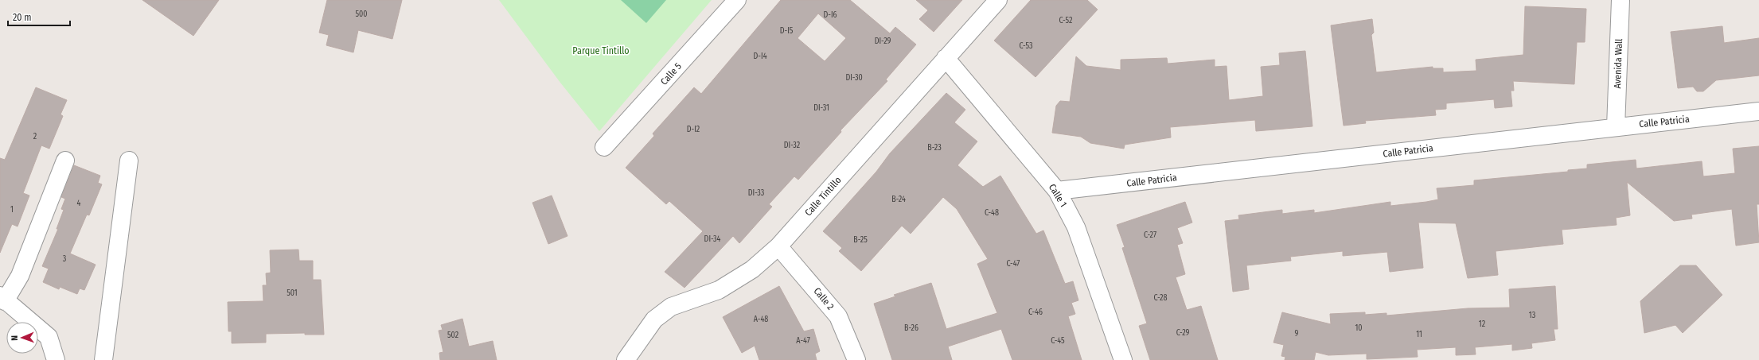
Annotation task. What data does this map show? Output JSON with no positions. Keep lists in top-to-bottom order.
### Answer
{
  "streets": {
    "street": [
      "Avenida Wall",
      "Calle 5",
      "Calle Patricia",
      "Calle 1",
      "Calle Tintillo",
      "Calle 2"
    ]
  },
  "crossings": [
    ["Avenida Wall", "Calle Patricia"],
    ["Calle Patricia", "Calle 1"],
    ["Calle 1", "Calle Tintillo"],
    ["Calle Tintillo", "Calle 2"]
  ],
  "parks": ["Parque Tintillo"],
  "house_numbers": [
    "500",
    "D-I6",
    "C-52",
    "D-I5",
    "DI-29",
    "C-53",
    "D-I4",
    "DI-30",
    "DI-31",
    "D-I2",
    "2",
    "DI-32",
    "B-23",
    "DI-33",
    "B-24",
    "4",
    "1",
    "C-48",
    "C-27",
    "DI-34",
    "B-25",
    "3",
    "C-47",
    "501",
    "C-28",
    "C-46",
    "13",
    "A-48",
    "12",
    "B-26",
    "10",
    "C-29",
    "9",
    "11",
    "502",
    "A-47",
    "C-45"
  ],
  "scale_bar": "20 m",
  "north": "left"
}
